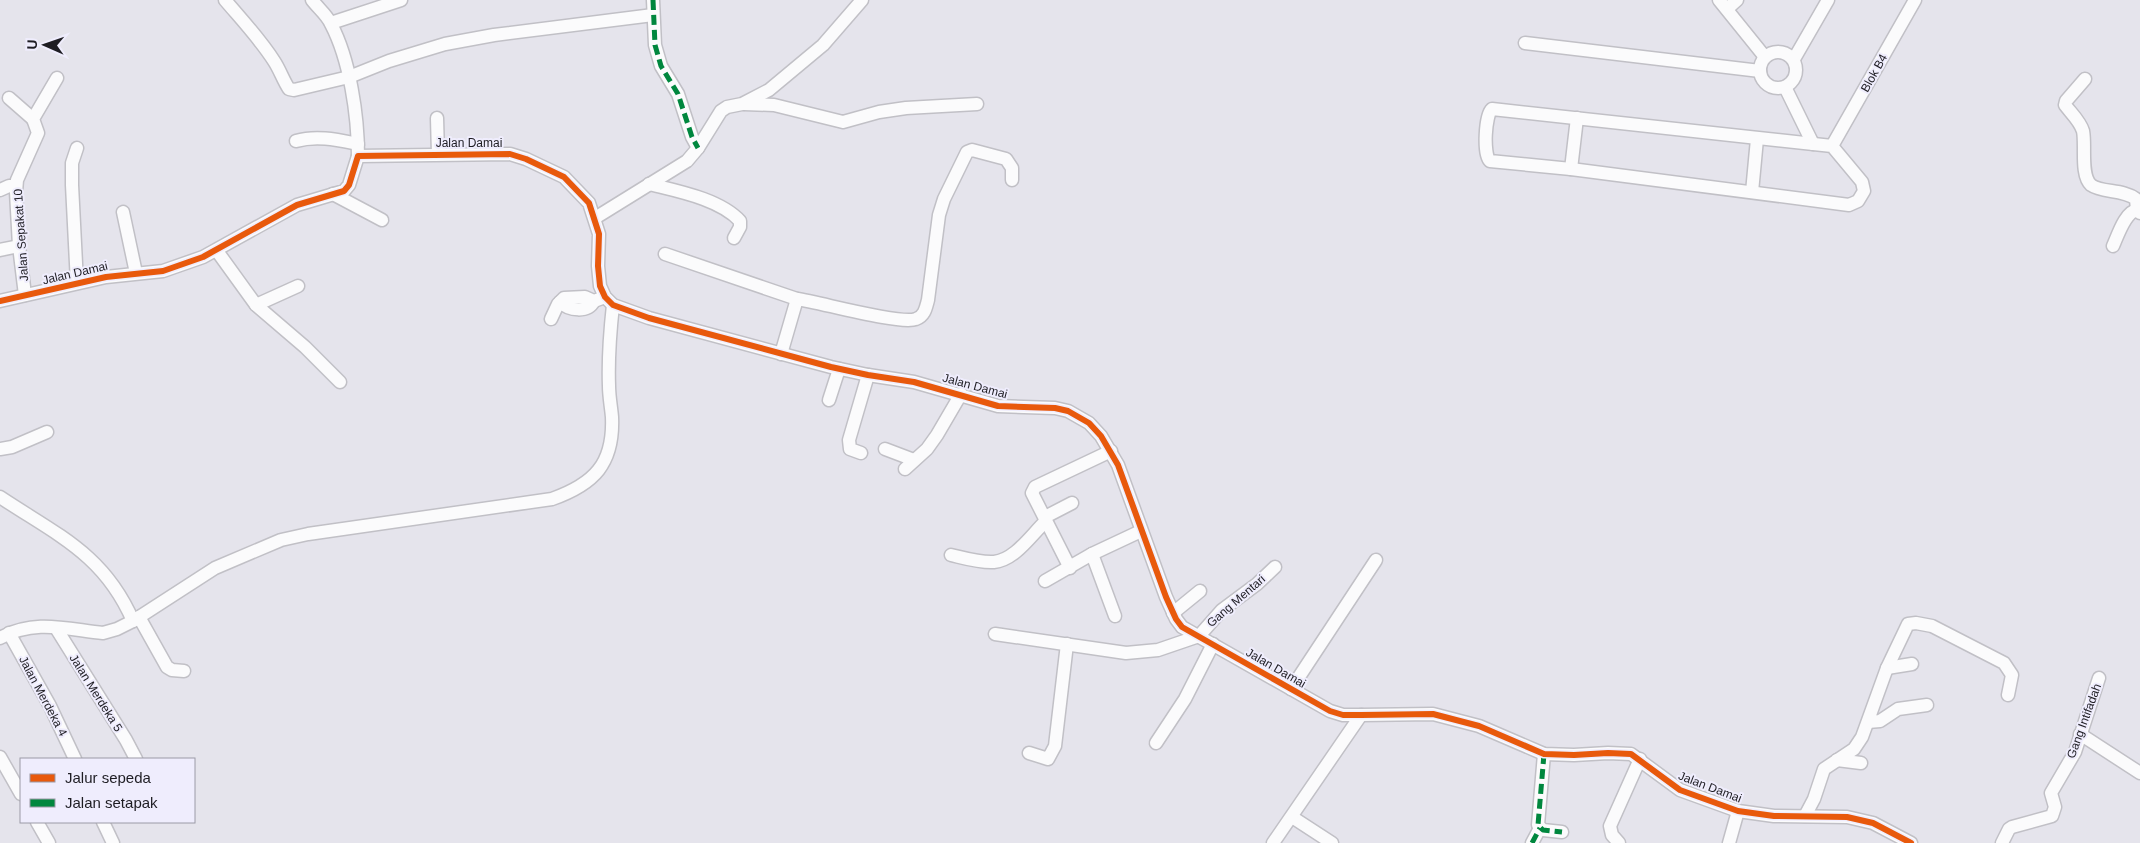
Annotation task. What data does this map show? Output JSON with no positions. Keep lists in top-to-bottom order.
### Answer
{
  "streets": {
    "street": [
      "Blok B4",
      "Jalan Damai",
      "Jalan Sepakat 10",
      "Gang Mentari",
      "Jalan Merdeka 5",
      "Jalan Merdeka 4",
      "Gang Intifadah"
    ]
  },
  "crossings": [
    ["Jalan Damai", "Jalan Sepakat 10"],
    ["Jalan Damai", "Gang Mentari"]
  ],
  "legend": ["Jalur sepeda", "Jalan setapak"],
  "north": "left"
}
